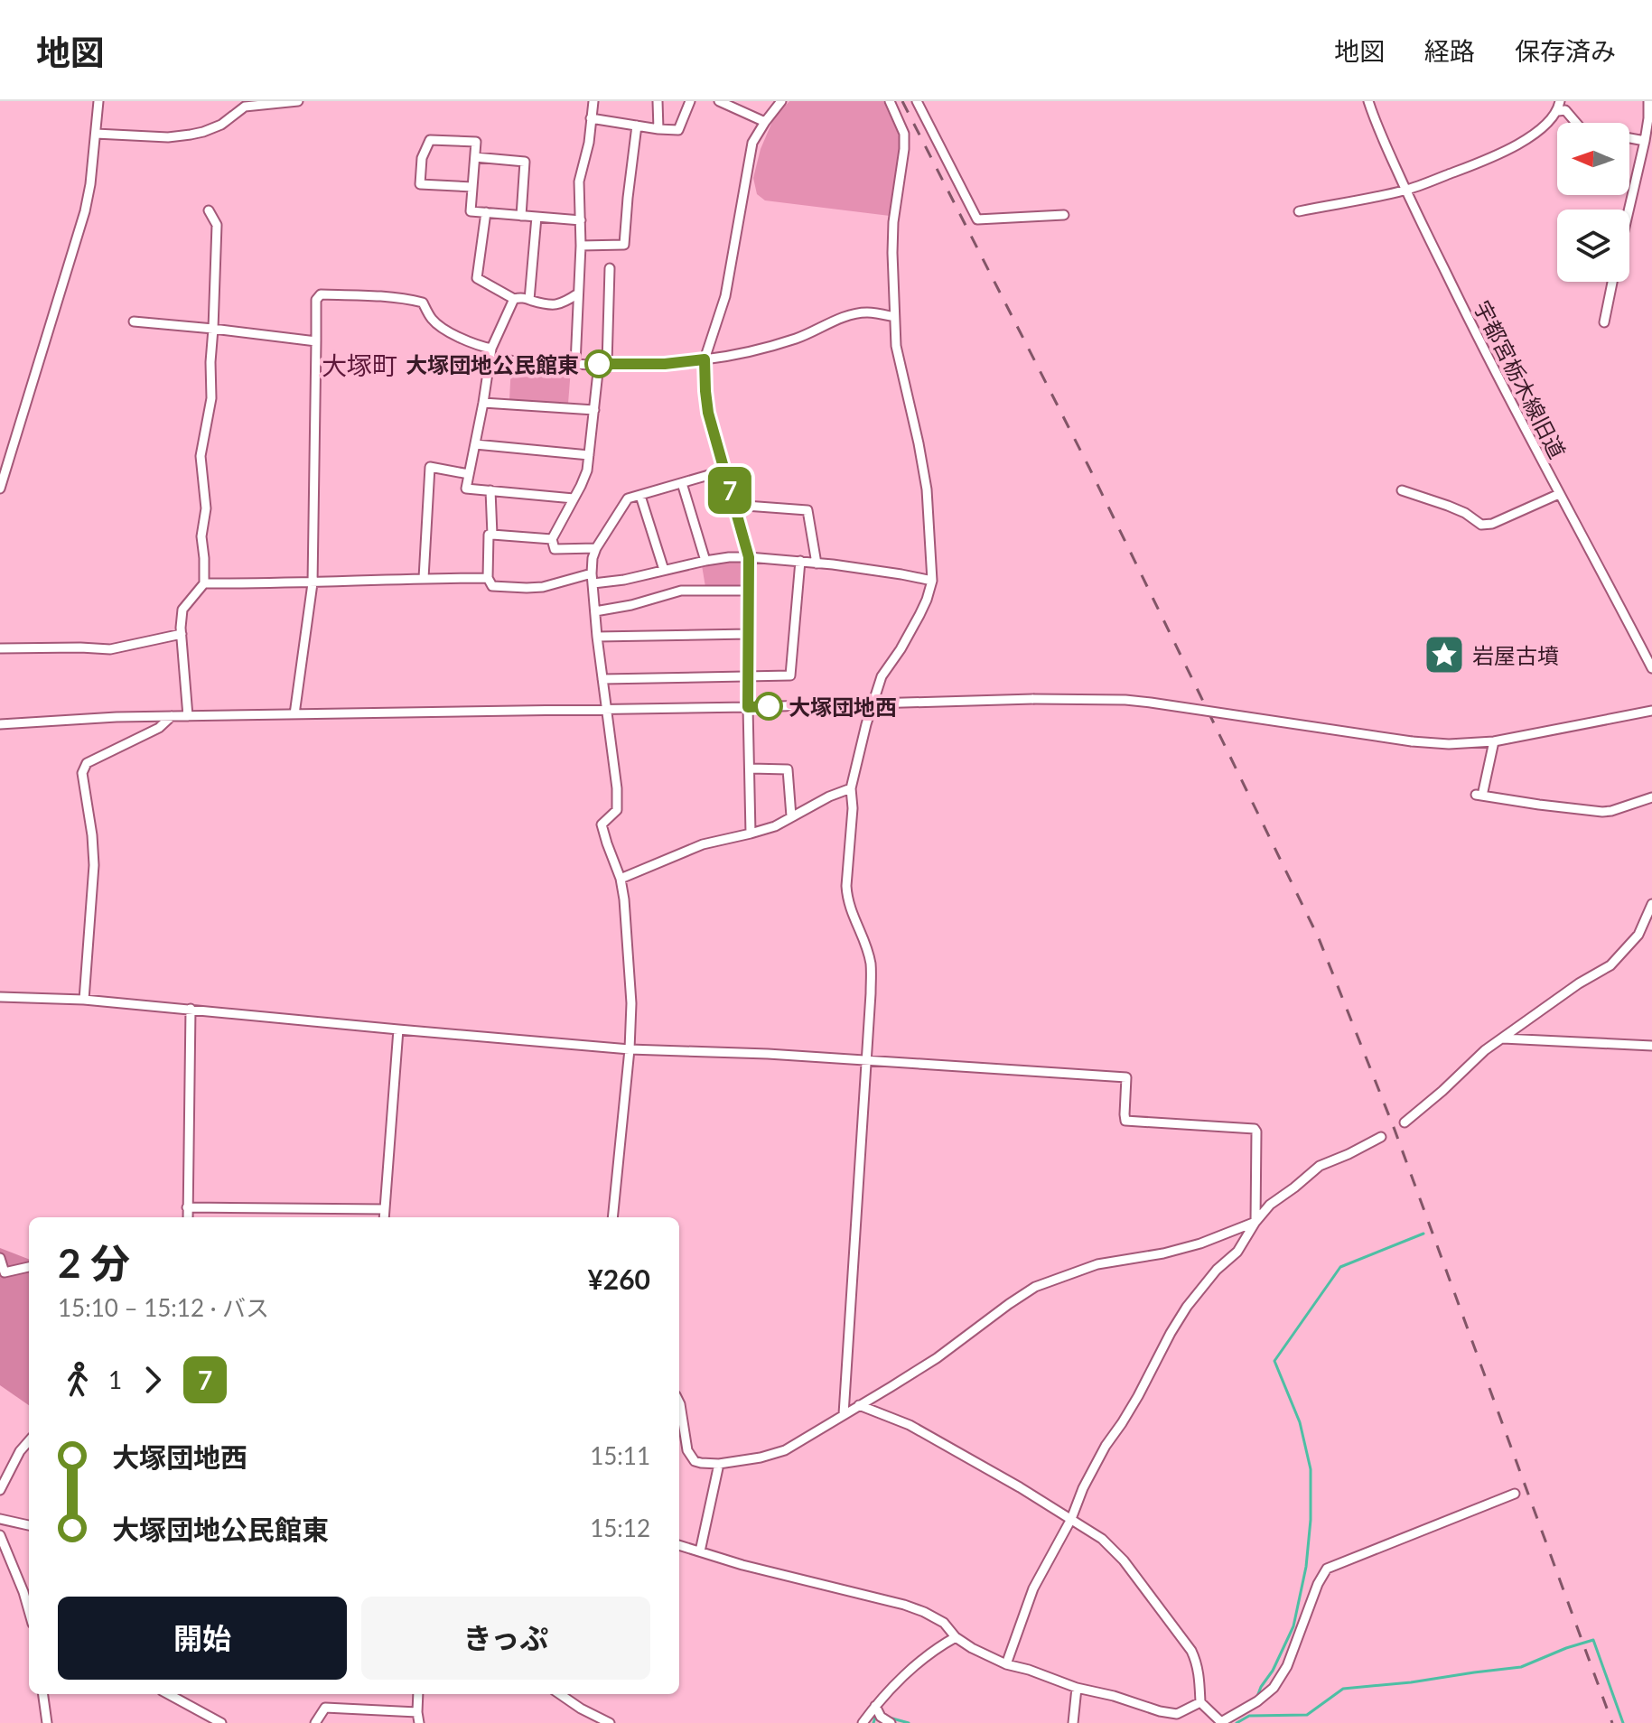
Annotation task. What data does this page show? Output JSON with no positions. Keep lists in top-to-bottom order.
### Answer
{
  "streets": {
    "street": ["宇都宮栃木線旧道"]
  },
  "districts": ["大塚町"],
  "places": {
    "other": ["大塚団地公民館東", "大塚団地西"],
    "place": ["岩屋古墳"]
  },
  "lines": ["bus line 7"],
  "north": "left",
  "page": {
    "header": "地図",
    "nav": ["地図", "経路", "保存済み"],
    "on_map": "7",
    "heading": ["2 分", "15:10 – 15:12 · バス", "¥260"],
    "legs": ["1", "7"],
    "list": [
      {
        "name": "大塚団地西",
        "value": "15:11"
      },
      {
        "name": "大塚団地公民館東",
        "value": "15:12"
      }
    ],
    "buttons": ["開始", "きっぷ"]
  }
}
